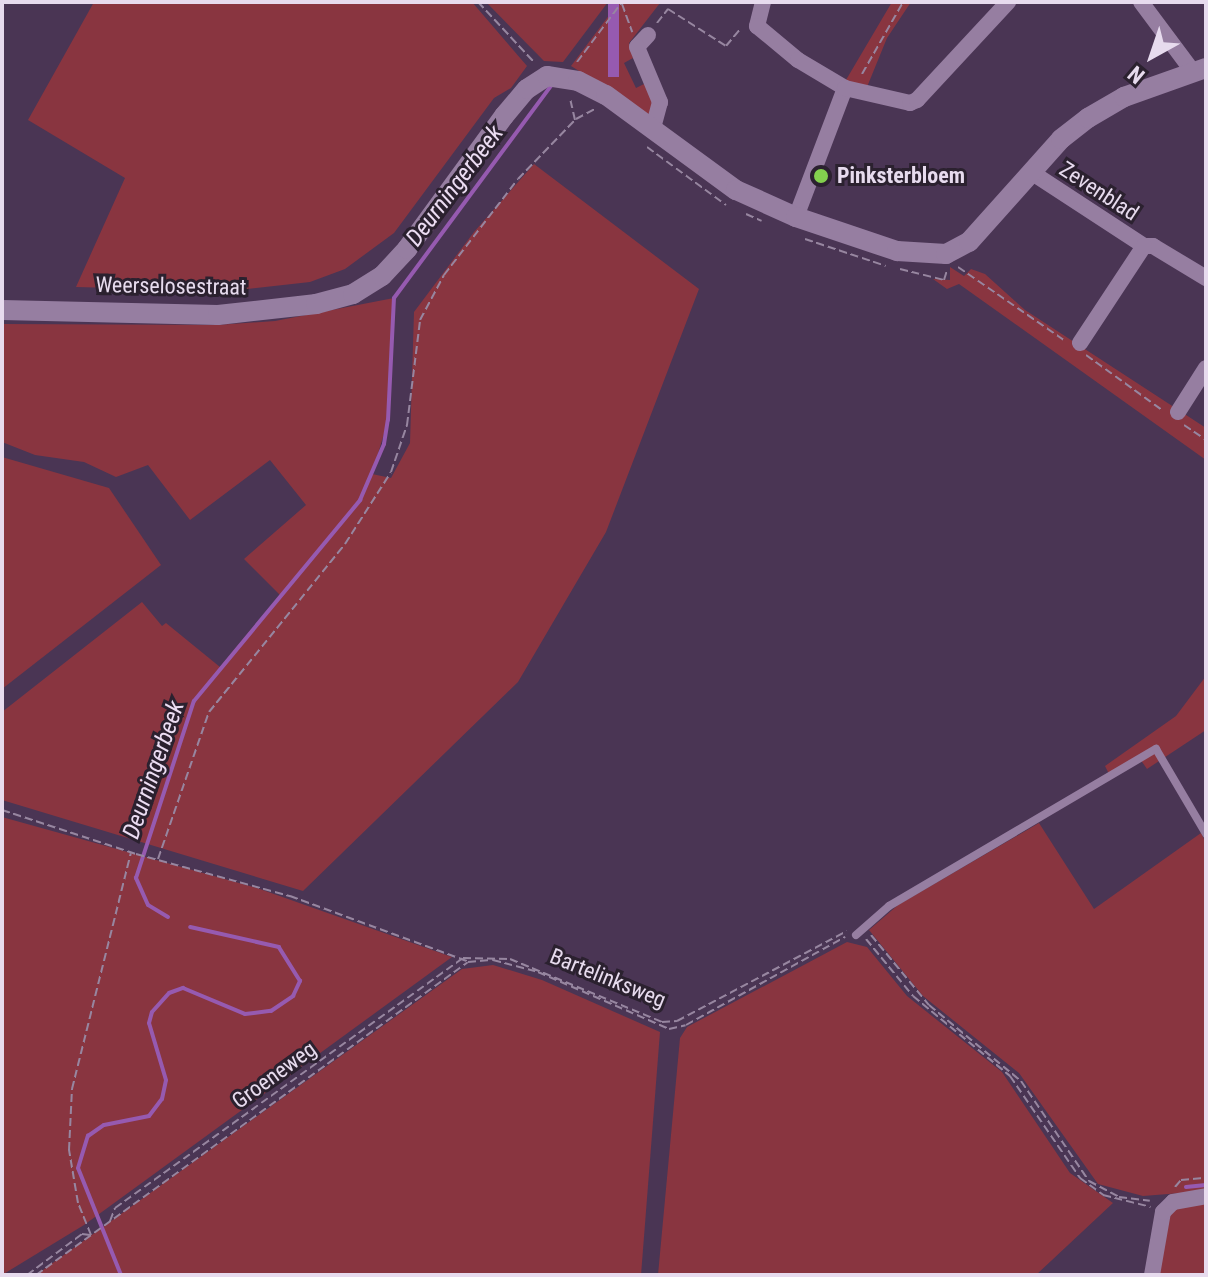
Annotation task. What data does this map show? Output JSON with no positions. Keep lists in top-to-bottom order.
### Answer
{
  "streets": {
    "street": ["Zevenblad", "Weerselosestraat"],
    "path": ["Bartelinksweg", "Groeneweg"]
  },
  "crossings": [
    ["Bartelinksweg", "Groeneweg"]
  ],
  "water": ["Deurningerbeek"],
  "places": ["Pinksterbloem"],
  "north": "bottom left"
}
